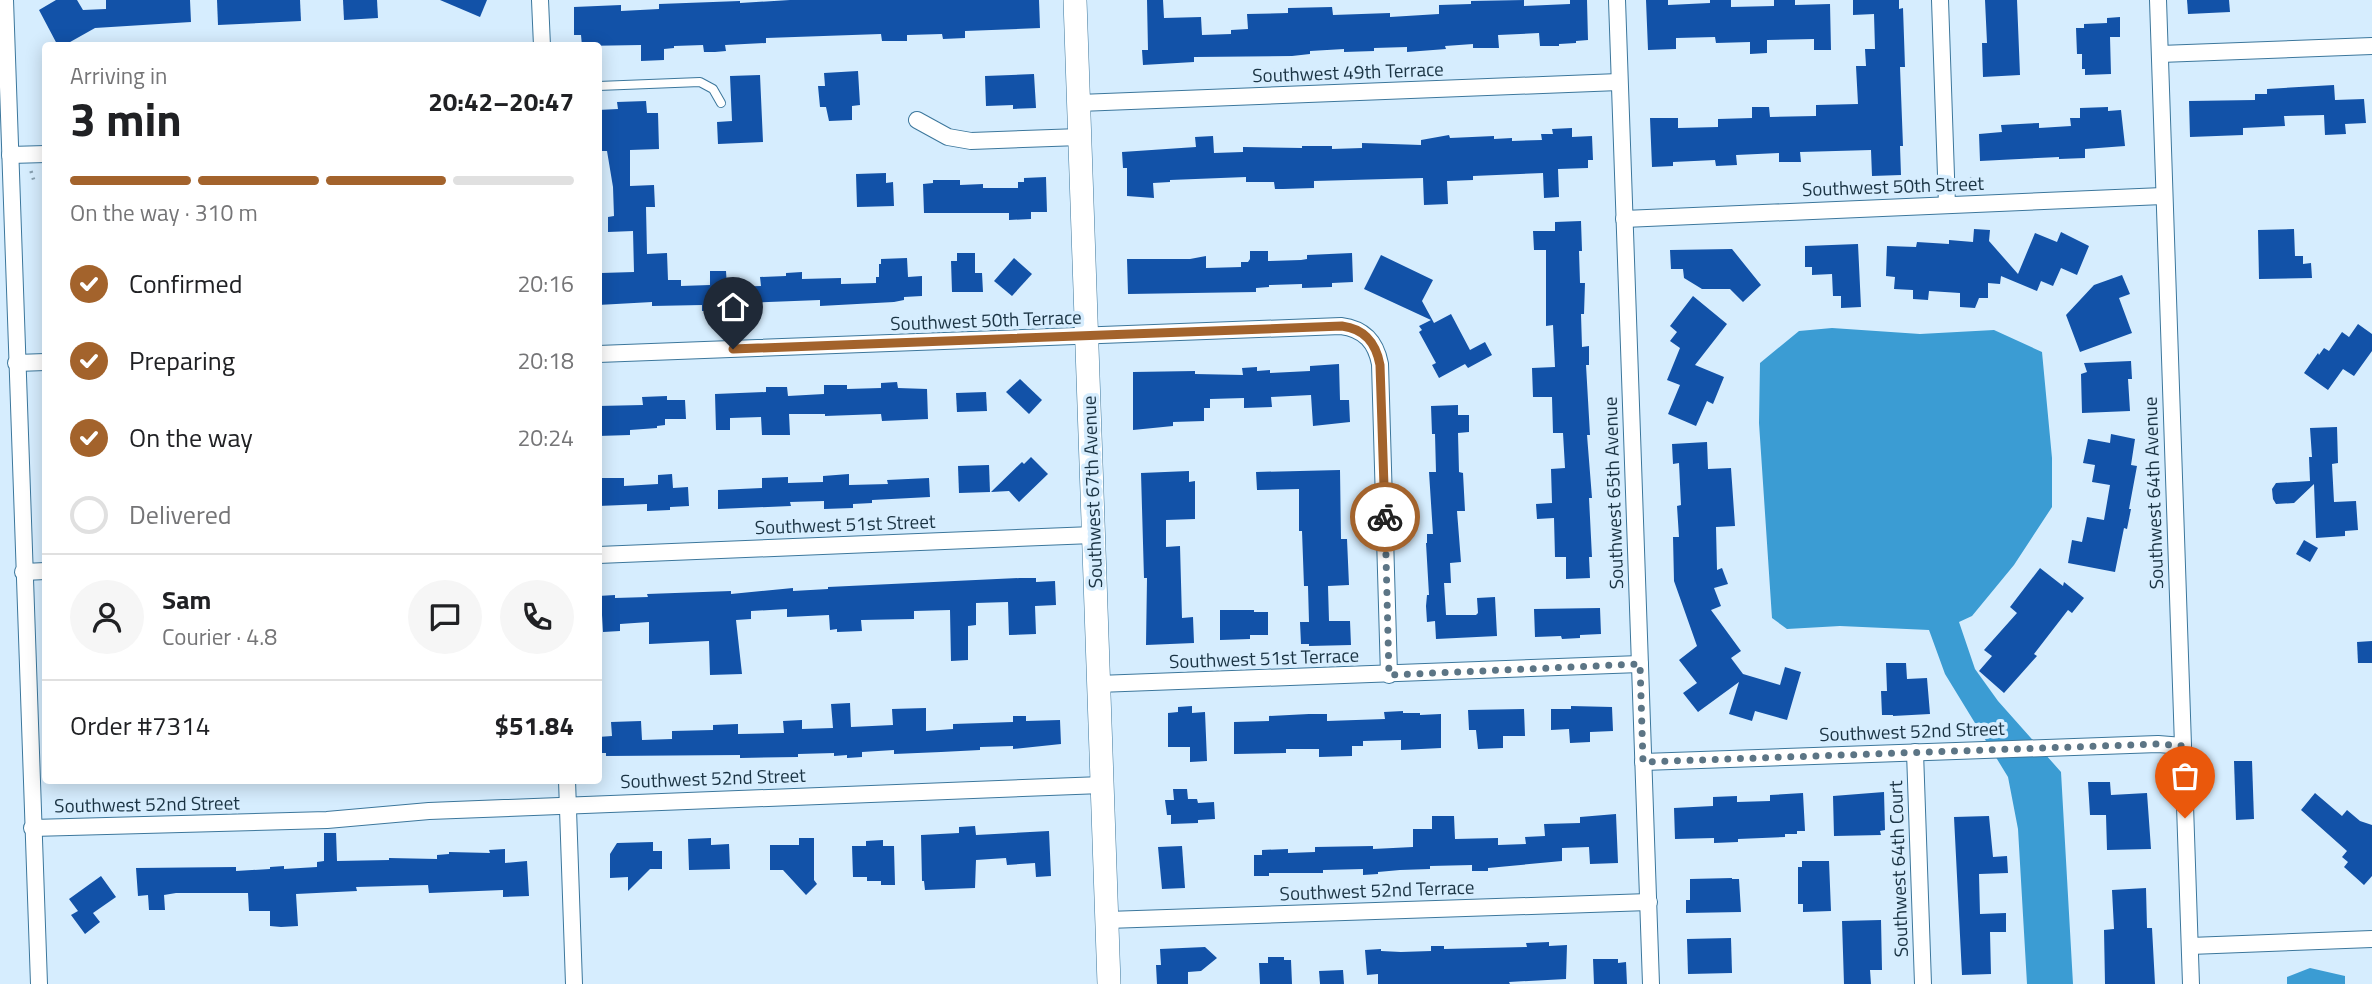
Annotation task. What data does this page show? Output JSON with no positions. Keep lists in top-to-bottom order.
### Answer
{
  "streets": {
    "main road": ["Southwest 67th Avenue"],
    "street": [
      "Southwest 49th Terrace",
      "Southwest 50th Street",
      "Southwest 50th Terrace",
      "Southwest 65th Avenue",
      "Southwest 64th Avenue",
      "Southwest 51st Street",
      "Southwest 51st Terrace",
      "Southwest 52nd Street",
      "Southwest 64th Court",
      "Southwest 52nd Terrace"
    ]
  },
  "crossings": [
    ["Southwest 49th Terrace", "Southwest 67th Avenue"],
    ["Southwest 49th Terrace", "Southwest 65th Avenue"],
    ["Southwest 50th Street", "Southwest 65th Avenue"],
    ["Southwest 50th Street", "Southwest 64th Avenue"],
    ["Southwest 50th Terrace", "Southwest 67th Avenue"],
    ["Southwest 50th Terrace", "Southwest 51st Terrace"],
    ["Southwest 67th Avenue", "Southwest 51st Street"],
    ["Southwest 67th Avenue", "Southwest 51st Terrace"],
    ["Southwest 67th Avenue", "Southwest 52nd Street"],
    ["Southwest 67th Avenue", "Southwest 52nd Terrace"],
    ["Southwest 65th Avenue", "Southwest 51st Terrace"],
    ["Southwest 65th Avenue", "Southwest 52nd Street"],
    ["Southwest 65th Avenue", "Southwest 52nd Terrace"],
    ["Southwest 64th Avenue", "Southwest 52nd Street"],
    ["Southwest 52nd Street", "Southwest 64th Court"]
  ],
  "page": {
    "heading": ["3 min", "Arriving in", "20:42–20:47"],
    "panel": [
      "Sam",
      "Courier · 4.8",
      "Order #7314",
      "$51.84"
    ],
    "bar": "On the way · 310 m",
    "list": [
      ["Confirmed", "20:16"],
      ["Preparing", "20:18"],
      ["On the way", "20:24"],
      "Delivered"
    ]
  }
}
